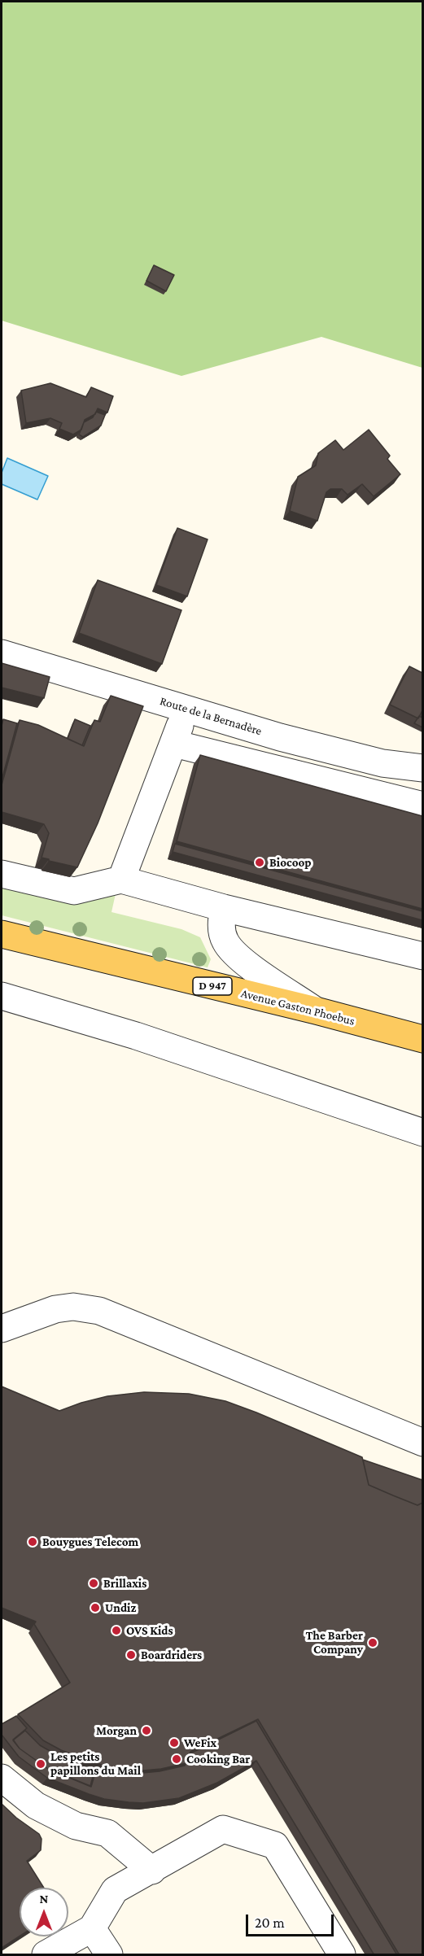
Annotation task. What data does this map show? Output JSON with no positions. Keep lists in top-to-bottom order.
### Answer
{
  "streets": {
    "main road": ["D 947", "Avenue Gaston Phoebus"],
    "street": ["Route de la Bernadère"]
  },
  "places": [
    "Biocoop",
    "Bouygues Telecom",
    "Brillaxis",
    "Undiz",
    "OVS Kids",
    "The Barber Company",
    "Boardriders",
    "Morgan",
    "WeFix",
    "Cooking Bar",
    "Les petits papillons du Mail"
  ],
  "scale_bar": "20 m",
  "north": "top"
}
